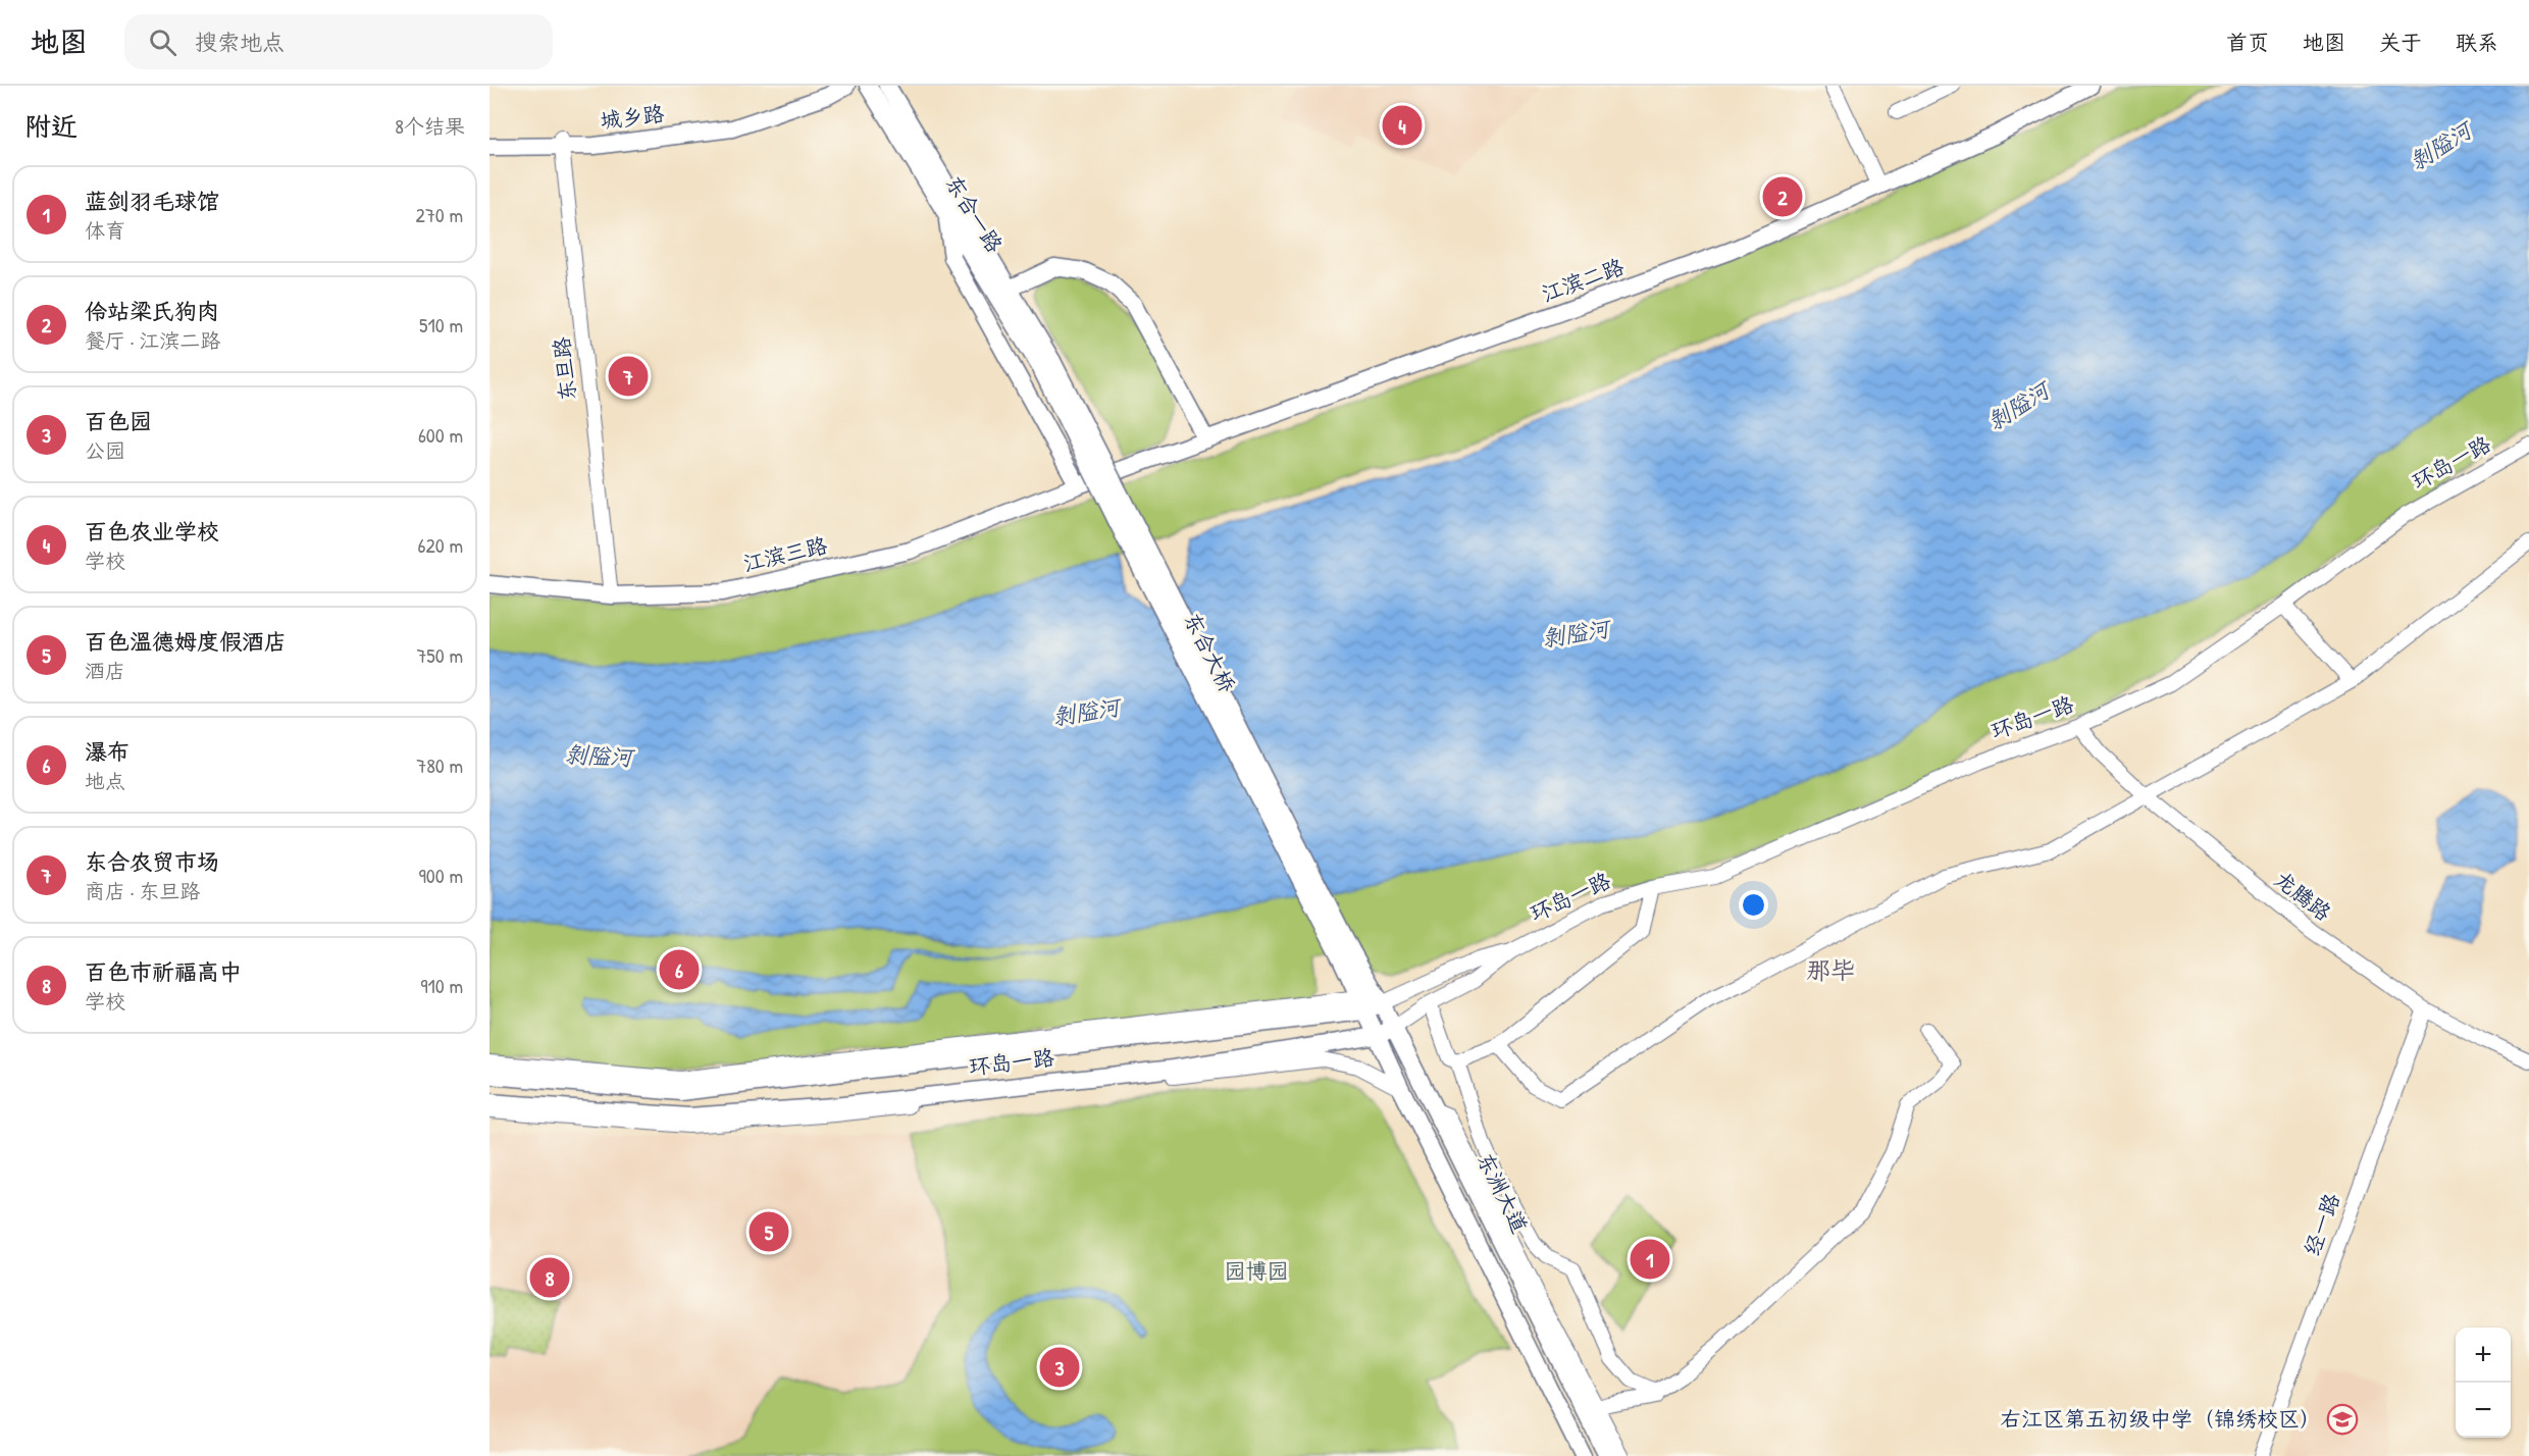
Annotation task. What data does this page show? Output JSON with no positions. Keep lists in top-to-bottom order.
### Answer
{
  "streets": {
    "main road": [
      "城乡路",
      "东合一路",
      "江滨二路",
      "环岛一路",
      "江滨三路",
      "东合大桥",
      "东洲大道"
    ],
    "street": ["东旦路", "龙腾路", "经一路"]
  },
  "crossings": [
    ["城乡路", "东旦路"],
    ["东合一路", "东合大桥"],
    ["江滨二路", "江滨三路"],
    ["东旦路", "江滨三路"],
    ["环岛一路", "龙腾路"],
    ["环岛一路", "东洲大道"],
    ["东合大桥", "东洲大道"],
    ["龙腾路", "经一路"]
  ],
  "districts": ["那毕"],
  "water": ["剥隘河"],
  "parks": ["园博园"],
  "places": {
    "school or university": ["右江区第五初级中学（锦绣校区）"]
  },
  "page": {
    "header": "地图",
    "search": "搜索地点",
    "nav": [
      "首页",
      "地图",
      "关于",
      "联系"
    ],
    "heading": ["附近", "8个结果"],
    "pins": [
      "4",
      "2",
      "7",
      "6",
      "5",
      "1",
      "8",
      "3"
    ],
    "list": [
      {
        "mark": "1",
        "name": "蓝剑羽毛球馆",
        "note": "体育",
        "value": "270 m"
      },
      {
        "mark": "2",
        "name": "伶站梁氏狗肉",
        "note": "餐厅 · 江滨二路",
        "value": "510 m"
      },
      {
        "mark": "3",
        "name": "百色园",
        "note": "公园",
        "value": "600 m"
      },
      {
        "mark": "4",
        "name": "百色农业学校",
        "note": "学校",
        "value": "620 m"
      },
      {
        "mark": "5",
        "name": "百色温德姆度假酒店",
        "note": "酒店",
        "value": "750 m"
      },
      {
        "mark": "6",
        "name": "瀑布",
        "note": "地点",
        "value": "780 m"
      },
      {
        "mark": "7",
        "name": "东合农贸市场",
        "note": "商店 · 东旦路",
        "value": "900 m"
      },
      {
        "mark": "8",
        "name": "百色市祈福高中",
        "note": "学校",
        "value": "910 m"
      }
    ],
    "map_buttons": ["+", "−"]
  }
}
